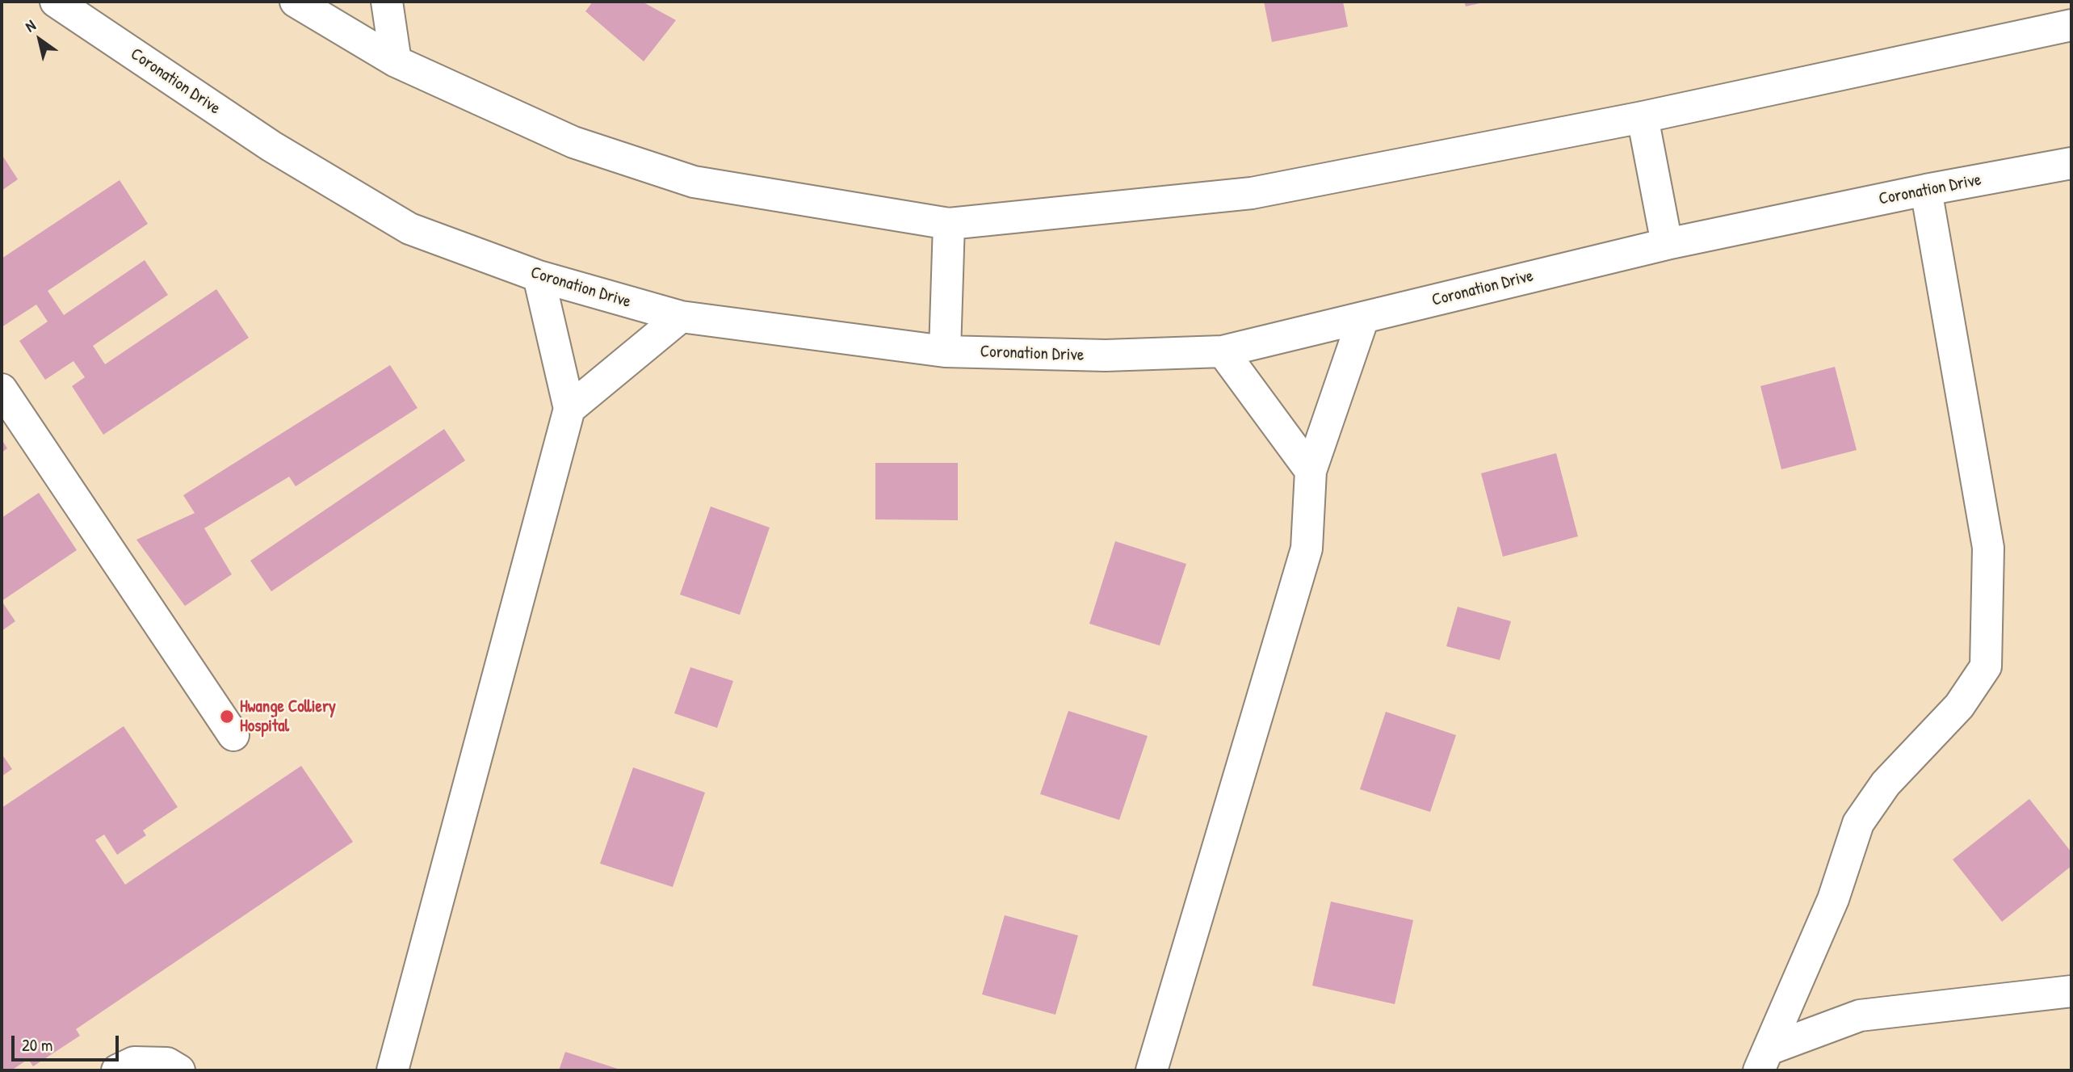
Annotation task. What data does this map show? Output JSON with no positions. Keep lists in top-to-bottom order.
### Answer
{
  "streets": {
    "street": ["Coronation Drive"]
  },
  "places": ["Hwange Colliery Hospital"],
  "scale_bar": "20 m",
  "north": "top left"
}
